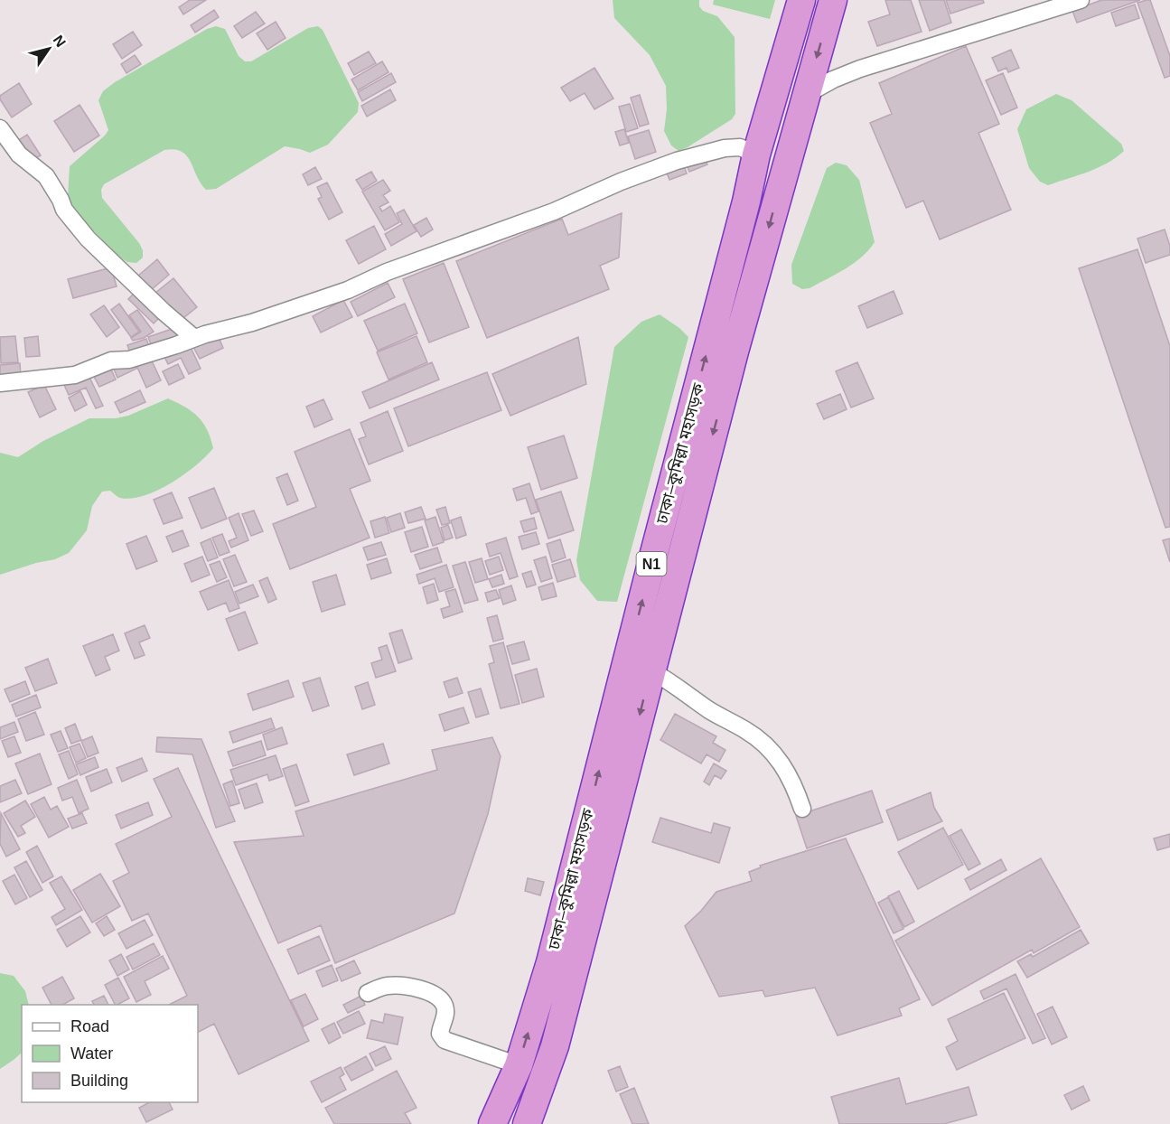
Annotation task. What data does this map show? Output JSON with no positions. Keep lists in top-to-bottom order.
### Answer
{
  "streets": {
    "highway": ["ঢাকা–কুমিল্লা মহাসড়ক", "N1"]
  },
  "legend": ["Road", "Water", "Building"],
  "north": "top right"
}
